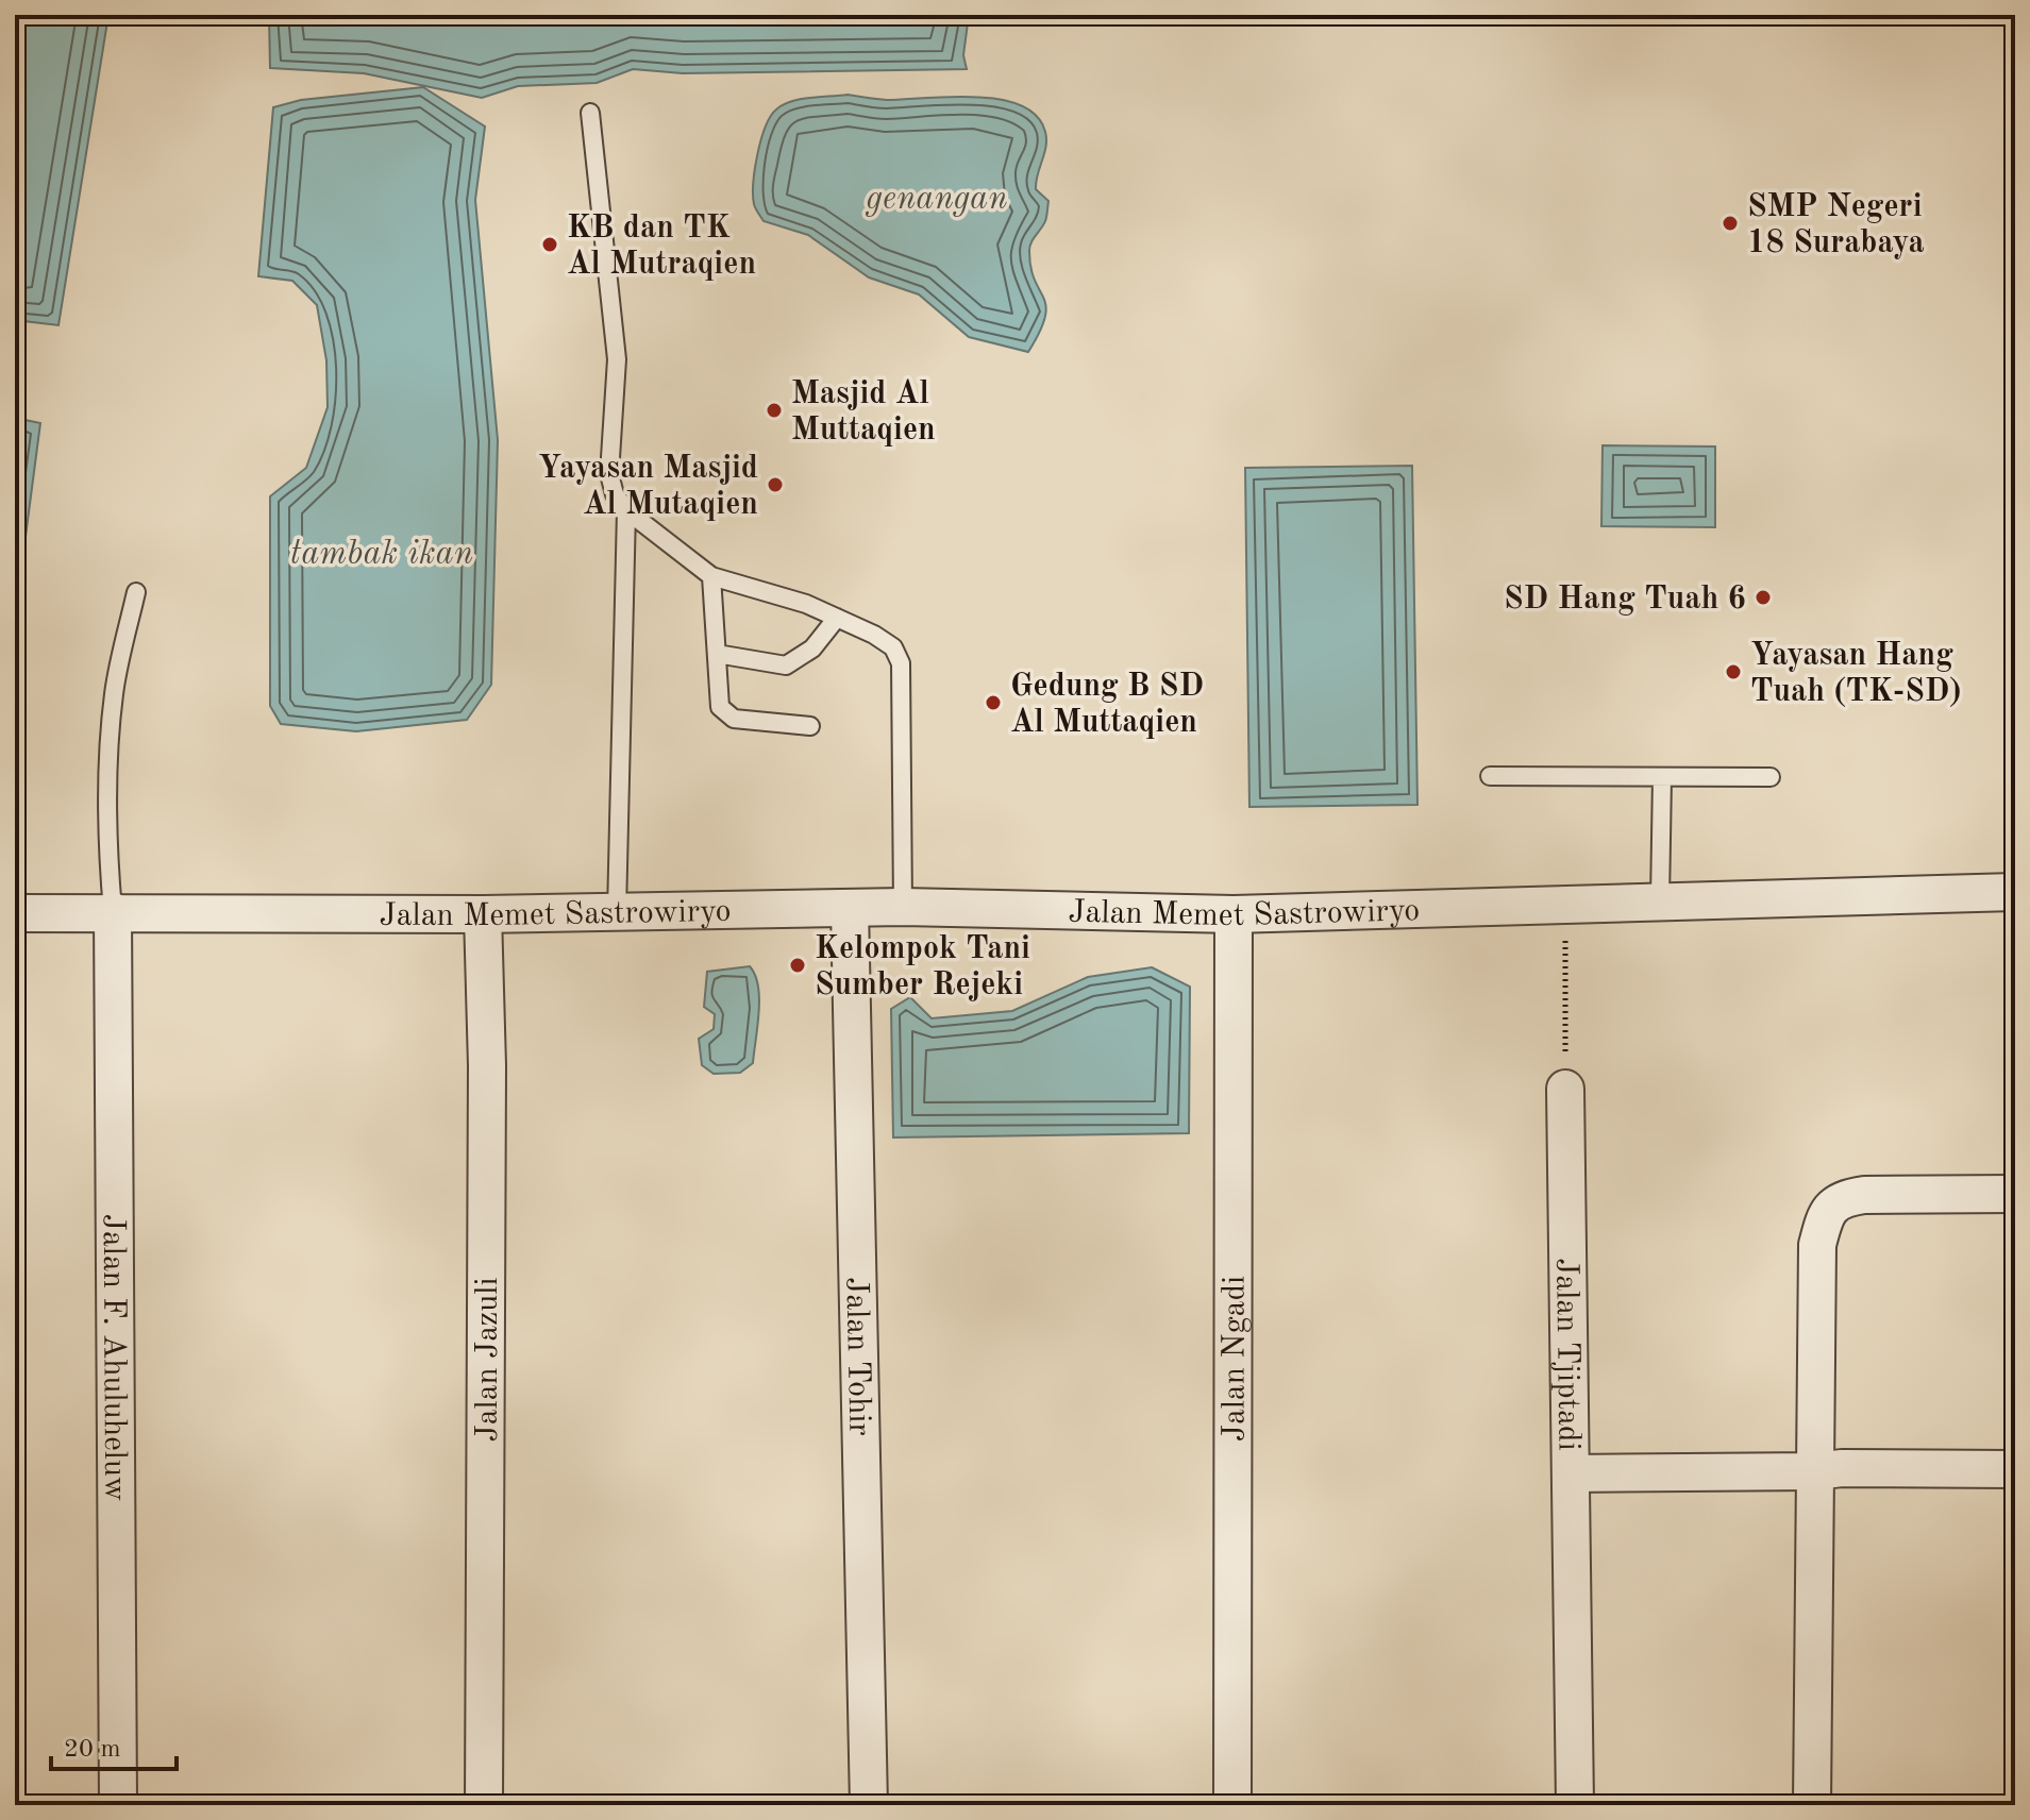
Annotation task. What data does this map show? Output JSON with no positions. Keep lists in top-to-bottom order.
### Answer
{
  "streets": {
    "street": [
      "Jalan Memet Sastrowiryo",
      "Jalan Tjiptadi",
      "Jalan Tohir",
      "Jalan F. Ahuluheluw",
      "Jalan Jazuli",
      "Jalan Ngadi"
    ]
  },
  "crossings": [
    ["Jalan Memet Sastrowiryo", "Jalan Tohir"],
    ["Jalan Memet Sastrowiryo", "Jalan F. Ahuluheluw"],
    ["Jalan Memet Sastrowiryo", "Jalan Jazuli"],
    ["Jalan Memet Sastrowiryo", "Jalan Ngadi"]
  ],
  "water": ["genangan", "tambak ikan"],
  "places": [
    "SMP Negeri 18 Surabaya",
    "KB dan TK Al Mutraqien",
    "Masjid Al Muttaqien",
    "Yayasan Masjid Al Mutaqien",
    "SD Hang Tuah 6",
    "Yayasan Hang Tuah (TK-SD)",
    "Gedung B SD Al Muttaqien",
    "Kelompok Tani Sumber Rejeki"
  ],
  "scale_bar": "20 m"
}
